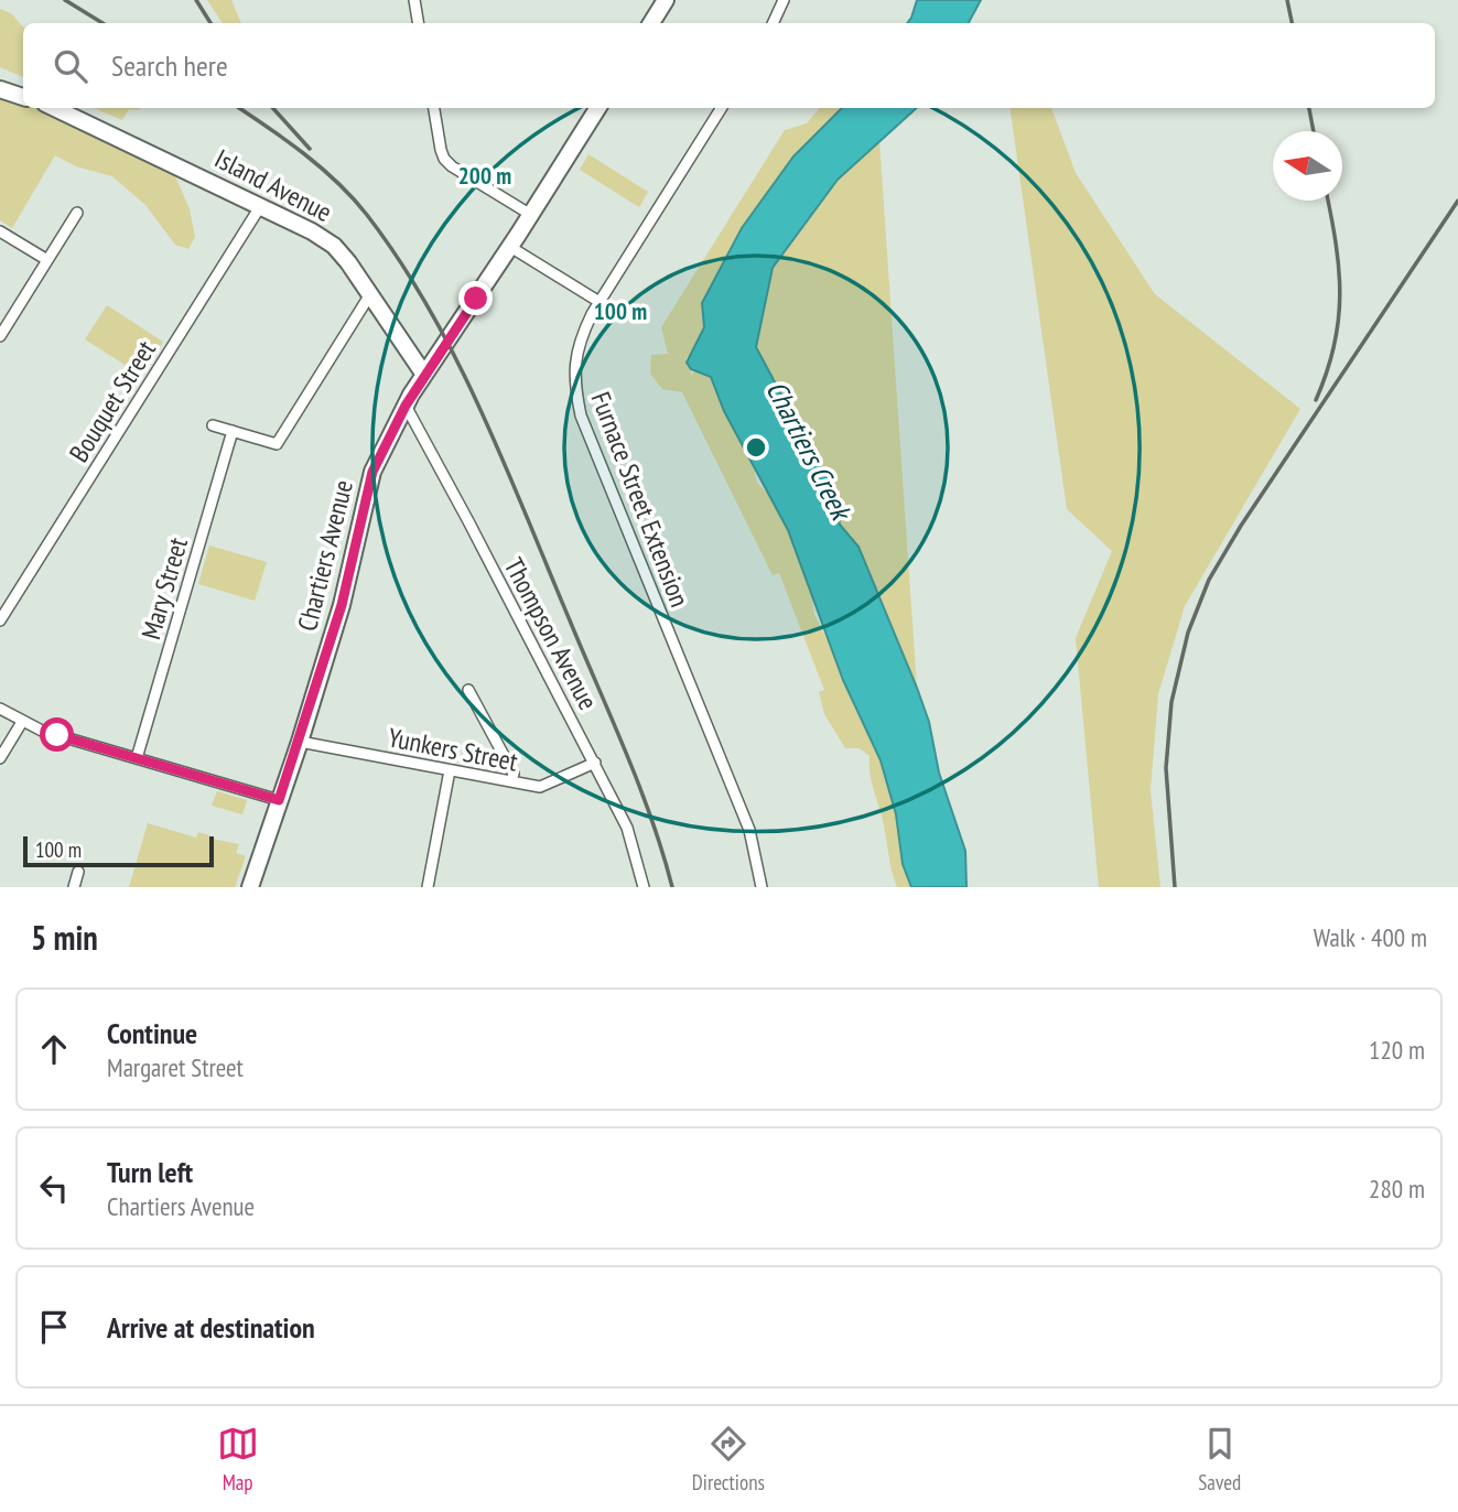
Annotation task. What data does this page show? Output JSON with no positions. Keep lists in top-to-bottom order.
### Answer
{
  "streets": {
    "main road": ["Island Avenue", "Chartiers Avenue"],
    "street": [
      "Bouquet Street",
      "Furnace Street Extension",
      "Mary Street",
      "Thompson Avenue",
      "Yunkers Street"
    ]
  },
  "crossings": [
    ["Island Avenue", "Bouquet Street"],
    ["Island Avenue", "Chartiers Avenue"],
    ["Chartiers Avenue", "Thompson Avenue"],
    ["Chartiers Avenue", "Yunkers Street"],
    ["Thompson Avenue", "Yunkers Street"]
  ],
  "water": ["Chartiers Creek"],
  "scale_bar": "100 m",
  "north": "left",
  "page": {
    "search": "Search here",
    "scale": "100 m",
    "heading": ["5 min", "Walk · 400 m"],
    "list": [
      ["Continue", "Margaret Street", "120 m"],
      ["Turn left", "Chartiers Avenue", "280 m"],
      "Arrive at destination"
    ],
    "nav": ["Map", "Directions", "Saved"]
  },
  "rings": ["200 m", "100 m"]
}
